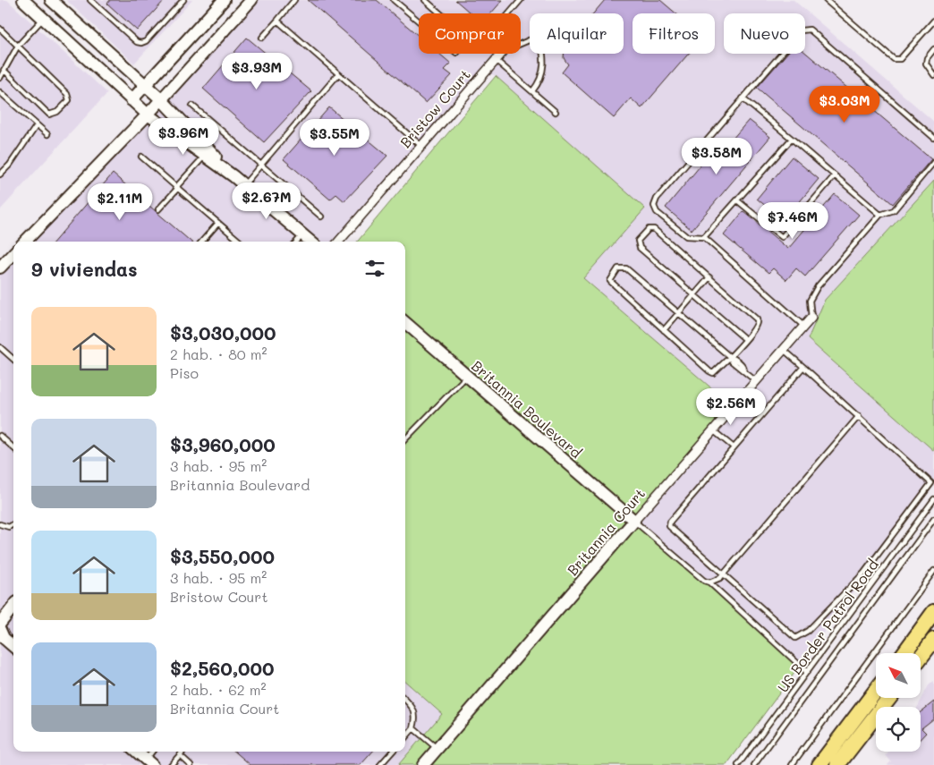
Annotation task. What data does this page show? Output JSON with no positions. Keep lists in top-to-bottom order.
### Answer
{
  "streets": {
    "street": ["Bristow Court", "Britannia Boulevard", "Britannia Court"],
    "lane": ["US Border Patrol Road"]
  },
  "crossings": [
    ["Britannia Boulevard", "Britannia Court"]
  ],
  "north": "top left",
  "page": {
    "chip": [
      "Comprar",
      "Alquilar",
      "Filtros",
      "Nuevo"
    ],
    "price": [
      "$3.93M",
      "$3.03M",
      "$3.96M",
      "$3.55M",
      "$3.58M",
      "$2.67M",
      "$2.11M",
      "$7.46M",
      "$2.56M"
    ],
    "heading": "9 viviendas",
    "list": [
      {
        "name": "$3,030,000",
        "note": "2 hab. · 80 m² · Piso"
      },
      {
        "name": "$3,960,000",
        "note": "3 hab. · 95 m² · Britannia Boulevard"
      },
      {
        "name": "$3,550,000",
        "note": "3 hab. · 95 m² · Bristow Court"
      },
      {
        "name": "$2,560,000",
        "note": "2 hab. · 62 m² · Britannia Court"
      }
    ]
  }
}
